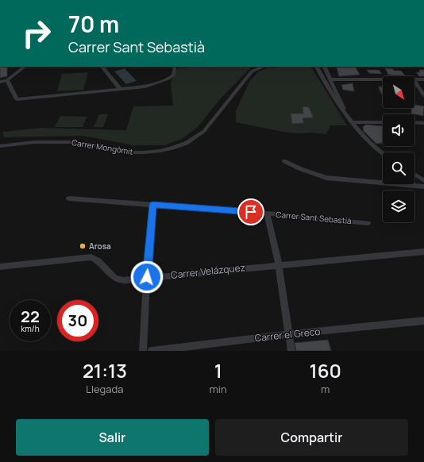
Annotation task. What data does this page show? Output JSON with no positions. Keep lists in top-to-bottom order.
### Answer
{
  "streets": {
    "street": [
      "Carrer Mongòmit",
      "Carrer Sant Sebastià",
      "Carrer Velázquez",
      "Carrer el Greco"
    ]
  },
  "places": ["Arosa"],
  "north": "bottom right",
  "page": {
    "turn": ["70 m", "Carrer Sant Sebastià"],
    "speed": "22 km/h",
    "limit": "30",
    "eta": [
      "21:13",
      "Llegada",
      "1",
      "min",
      "160",
      "m"
    ],
    "buttons": ["Salir", "Compartir"]
  }
}
